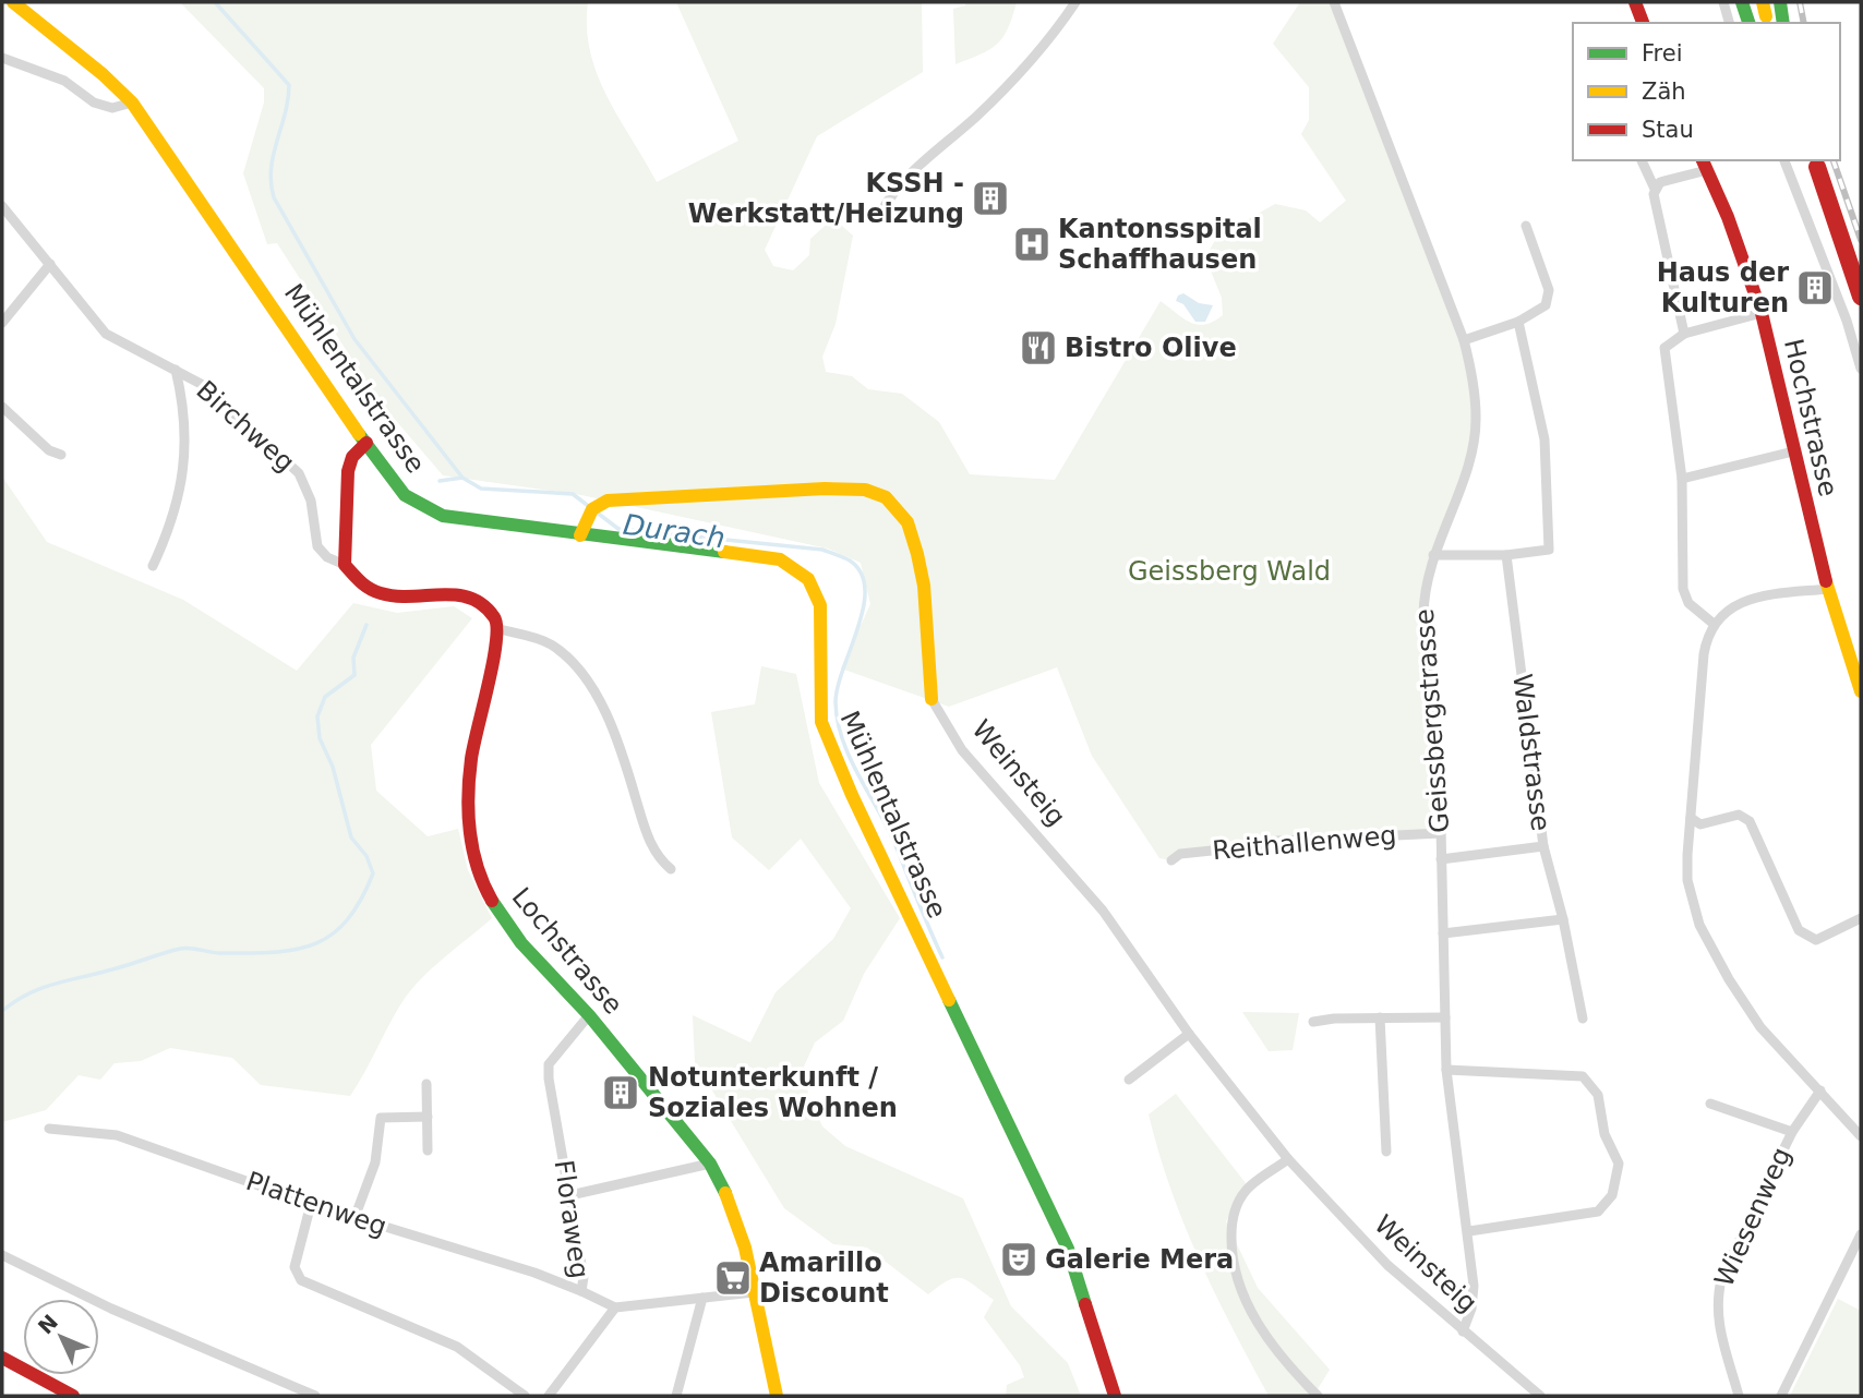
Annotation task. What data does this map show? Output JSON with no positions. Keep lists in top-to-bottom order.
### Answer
{
  "streets": {
    "main road": [
      "Mühlentalstrasse",
      "Hochstrasse",
      "Weinsteig",
      "Lochstrasse"
    ],
    "street": [
      "Birchweg",
      "Geissbergstrasse",
      "Waldstrasse",
      "Reithallenweg",
      "Plattenweg",
      "Wiesenweg",
      "Floraweg"
    ]
  },
  "crossings": [
    ["Mühlentalstrasse", "Weinsteig"],
    ["Geissbergstrasse", "Waldstrasse"],
    ["Geissbergstrasse", "Weinsteig"],
    ["Geissbergstrasse", "Reithallenweg"],
    ["Lochstrasse", "Floraweg"],
    ["Plattenweg", "Floraweg"]
  ],
  "water": ["Durach"],
  "parks": ["Geissberg Wald"],
  "places": {
    "building": ["KSSH - Werkstatt/Heizung", "Haus der Kulturen", "Notunterkunft / Soziales Wohnen"],
    "hospital": ["Kantonsspital Schaffhausen"],
    "restaurant": ["Bistro Olive"],
    "theatre": ["Galerie Mera"],
    "supermarket": ["Amarillo Discount"]
  },
  "legend": ["Frei", "Zäh", "Stau"],
  "north": "top left"
}
